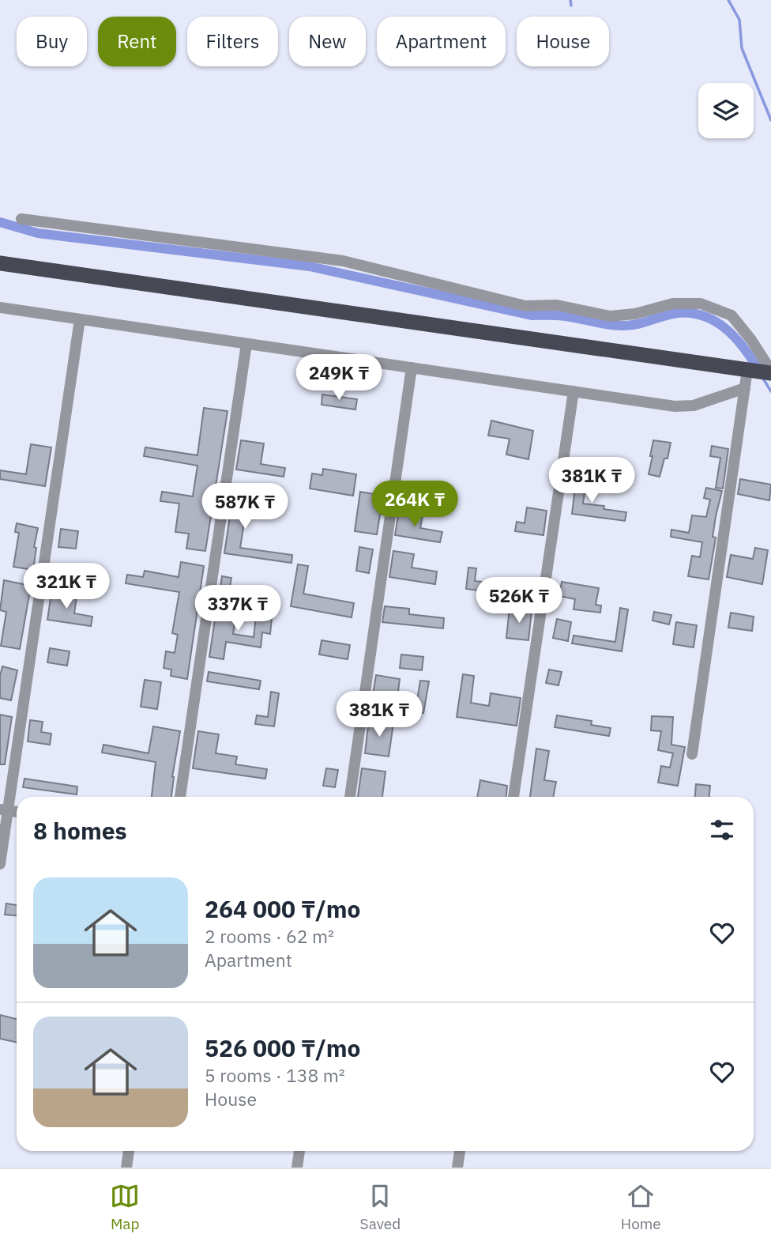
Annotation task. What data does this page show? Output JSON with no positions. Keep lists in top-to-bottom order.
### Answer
{
  "page": {
    "chip": [
      "Buy",
      "Rent",
      "Filters",
      "New",
      "Apartment",
      "House"
    ],
    "price": [
      "249K ₸",
      "381K ₸",
      "264K ₸",
      "587K ₸",
      "321K ₸",
      "526K ₸",
      "337K ₸",
      "381K ₸"
    ],
    "heading": "8 homes",
    "list": [
      {
        "name": "264 000 ₸/mo",
        "note": "2 rooms · 62 m² · Apartment"
      },
      {
        "name": "526 000 ₸/mo",
        "note": "5 rooms · 138 m² · House"
      }
    ],
    "tabs": ["Map", "Saved", "Home"]
  }
}
